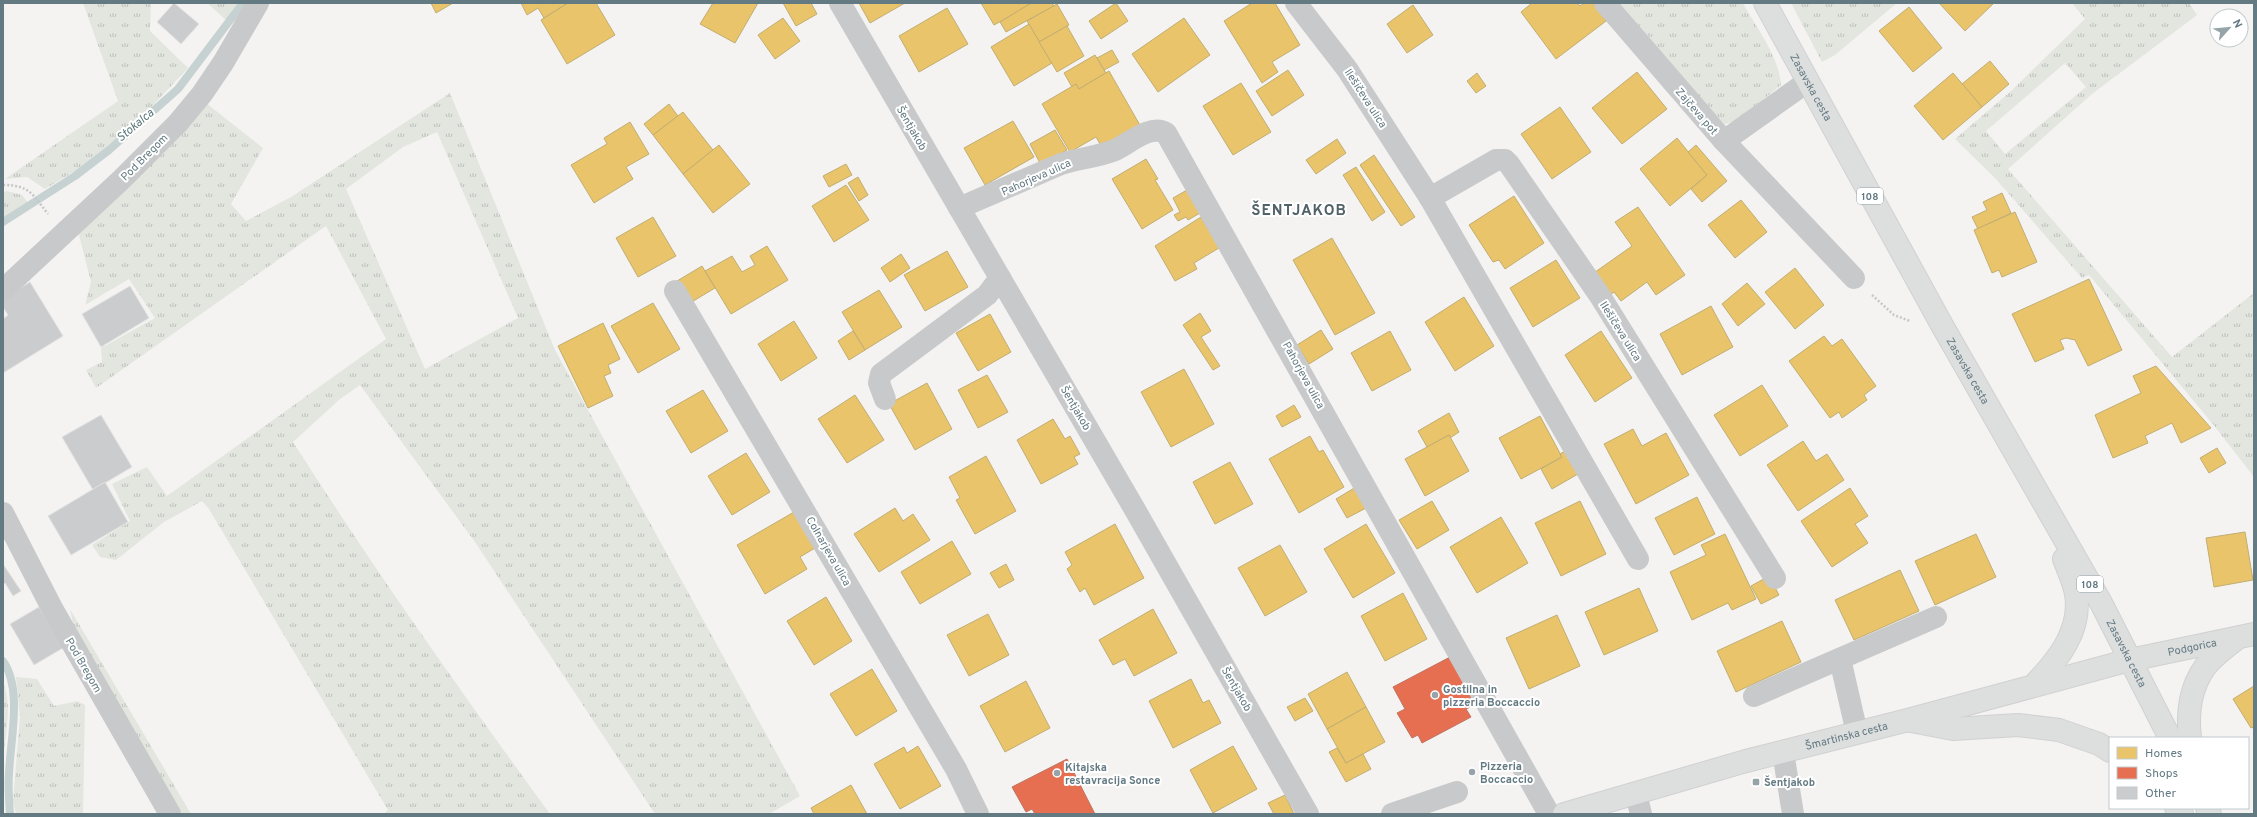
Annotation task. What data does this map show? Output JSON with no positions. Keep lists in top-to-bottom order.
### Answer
{
  "streets": {
    "main road": [
      "Zasavska cesta",
      "108",
      "Podgorica",
      "Šmartinska cesta"
    ],
    "street": [
      "Ilešičeva ulica",
      "Zajčeva pot",
      "Šentjakob",
      "Pod Bregom",
      "Pahorjeva ulica",
      "Colnarjeva ulica"
    ]
  },
  "crossings": [
    ["Zasavska cesta", "Zajčeva pot"],
    ["Zasavska cesta", "Podgorica"],
    ["Zasavska cesta", "Šmartinska cesta"],
    ["Šentjakob", "Pahorjeva ulica"],
    ["Podgorica", "Šmartinska cesta"]
  ],
  "districts": ["ŠENTJAKOB"],
  "water": ["Stokalca"],
  "places": {
    "other": ["Gostilna in pizzeria Boccaccio", "Pizzeria Boccaccio", "Kitajska restavracija Sonce"],
    "transit": ["Šentjakob"]
  },
  "legend": ["Homes", "Shops", "Other"],
  "north": "top right"
}
